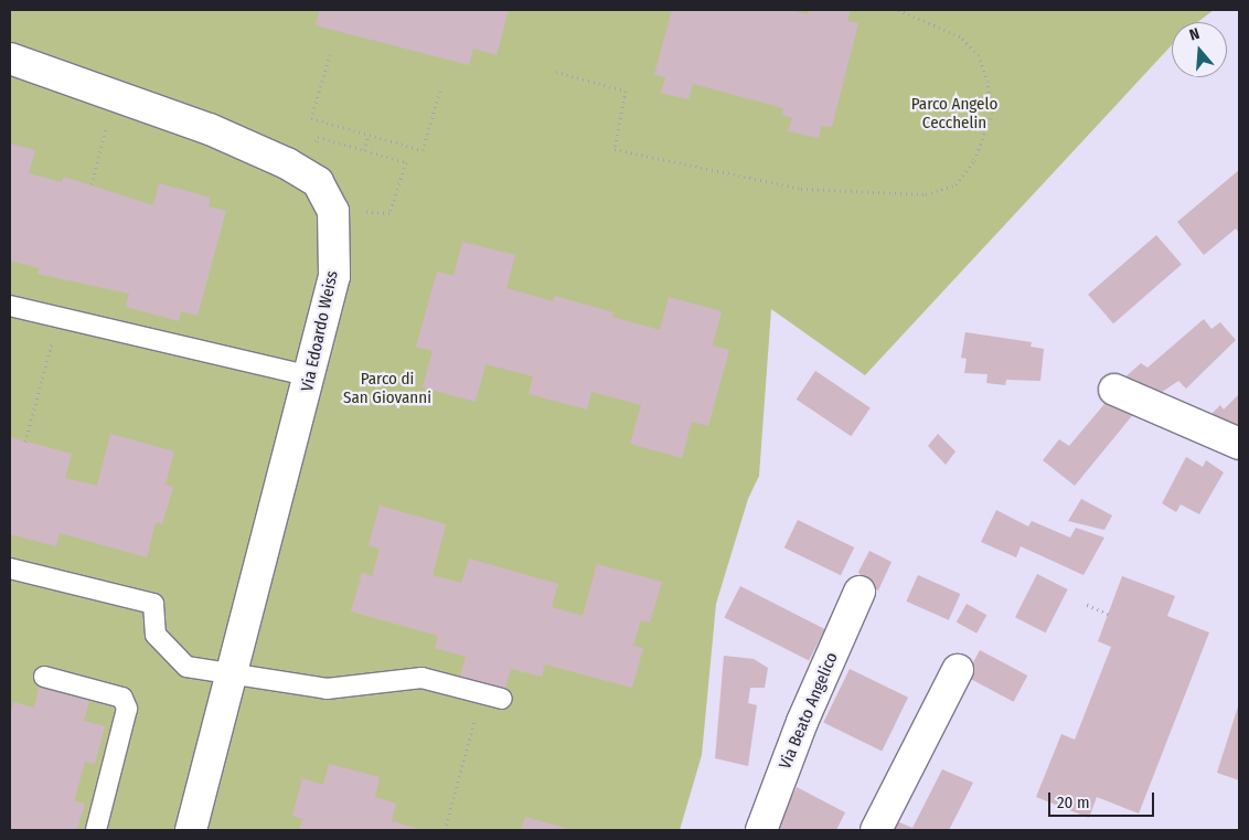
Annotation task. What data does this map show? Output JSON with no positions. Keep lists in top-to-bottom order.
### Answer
{
  "streets": {
    "street": ["Via Edoardo Weiss", "Via Beato Angelico"]
  },
  "parks": ["Parco Angelo Cecchelin", "Parco di San Giovanni"],
  "scale_bar": "20 m",
  "north": "top"
}
